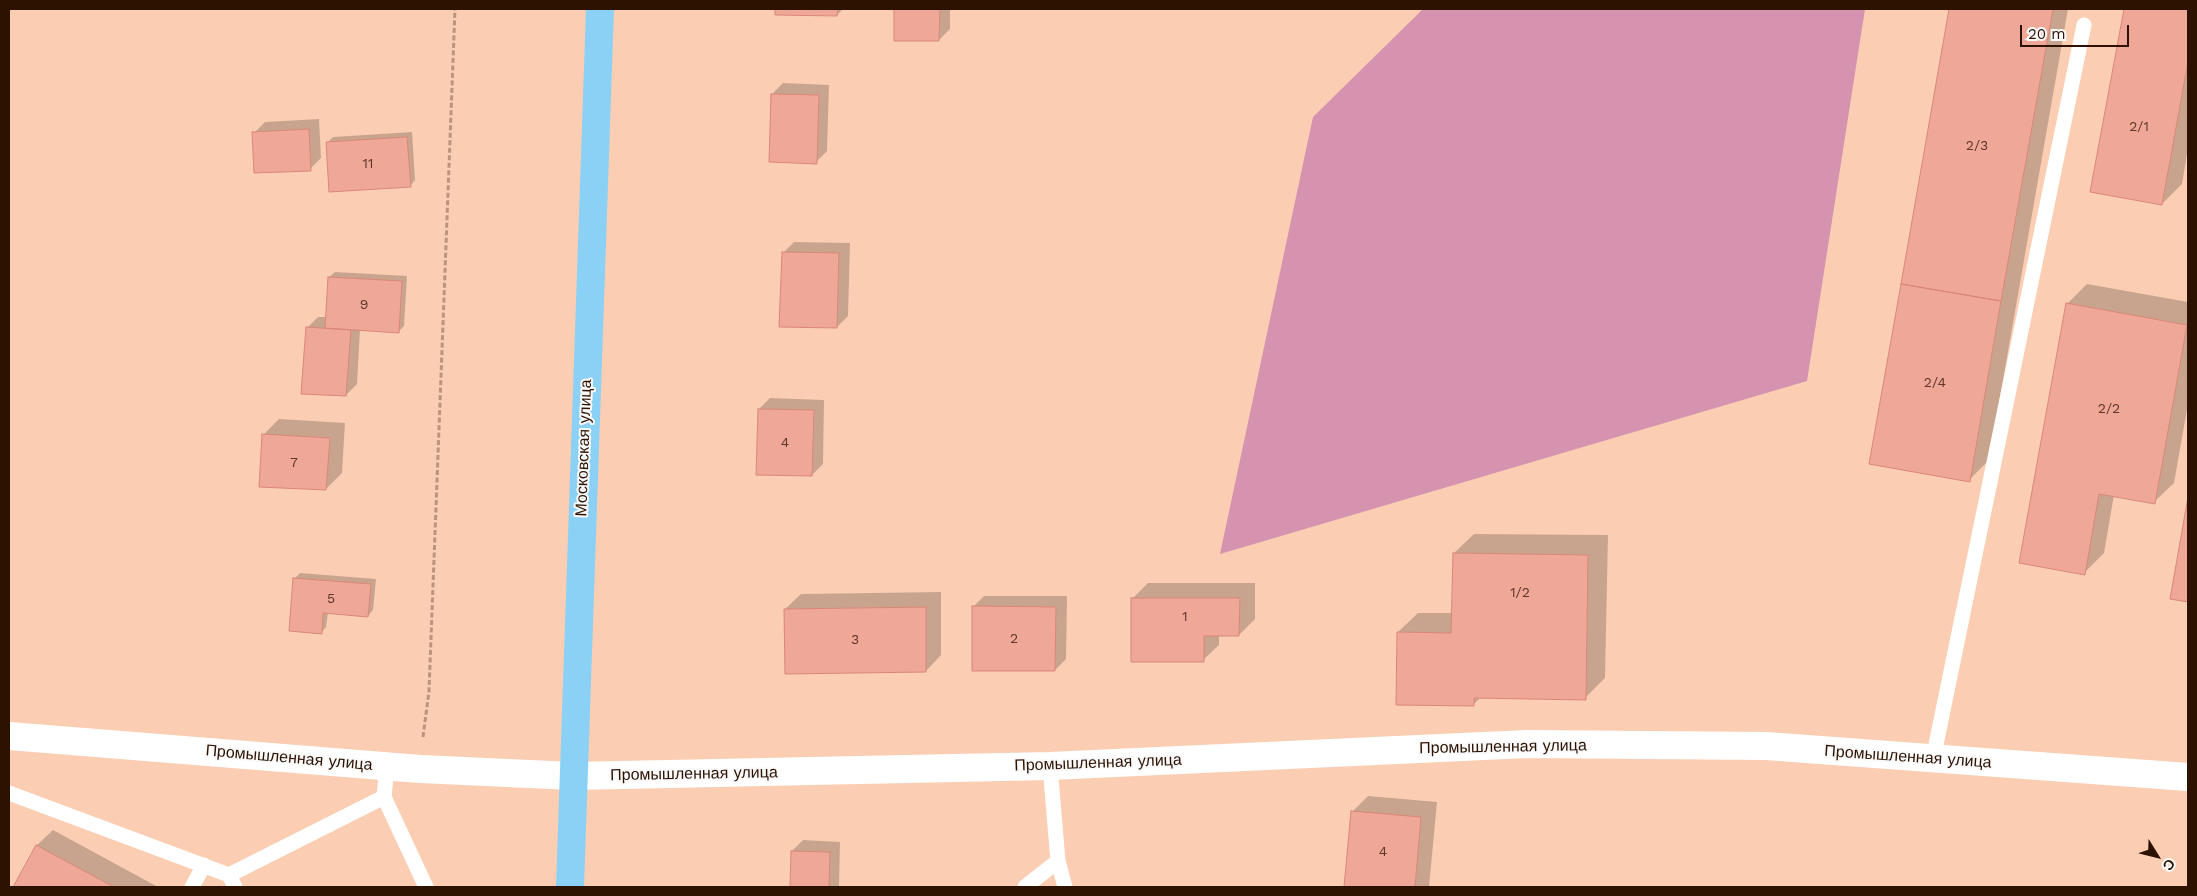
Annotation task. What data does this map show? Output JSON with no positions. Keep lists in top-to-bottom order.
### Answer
{
  "streets": {
    "highway": ["Московская улица"],
    "street": ["Промышленная улица"]
  },
  "crossings": [
    ["Московская улица", "Промышленная улица"]
  ],
  "house_numbers": [
    "2/1",
    "2/3",
    "11",
    "9",
    "2/4",
    "2/2",
    "4",
    "7",
    "1/2",
    "5",
    "1",
    "2",
    "3",
    "4"
  ],
  "scale_bar": "20 m",
  "north": "bottom right"
}
